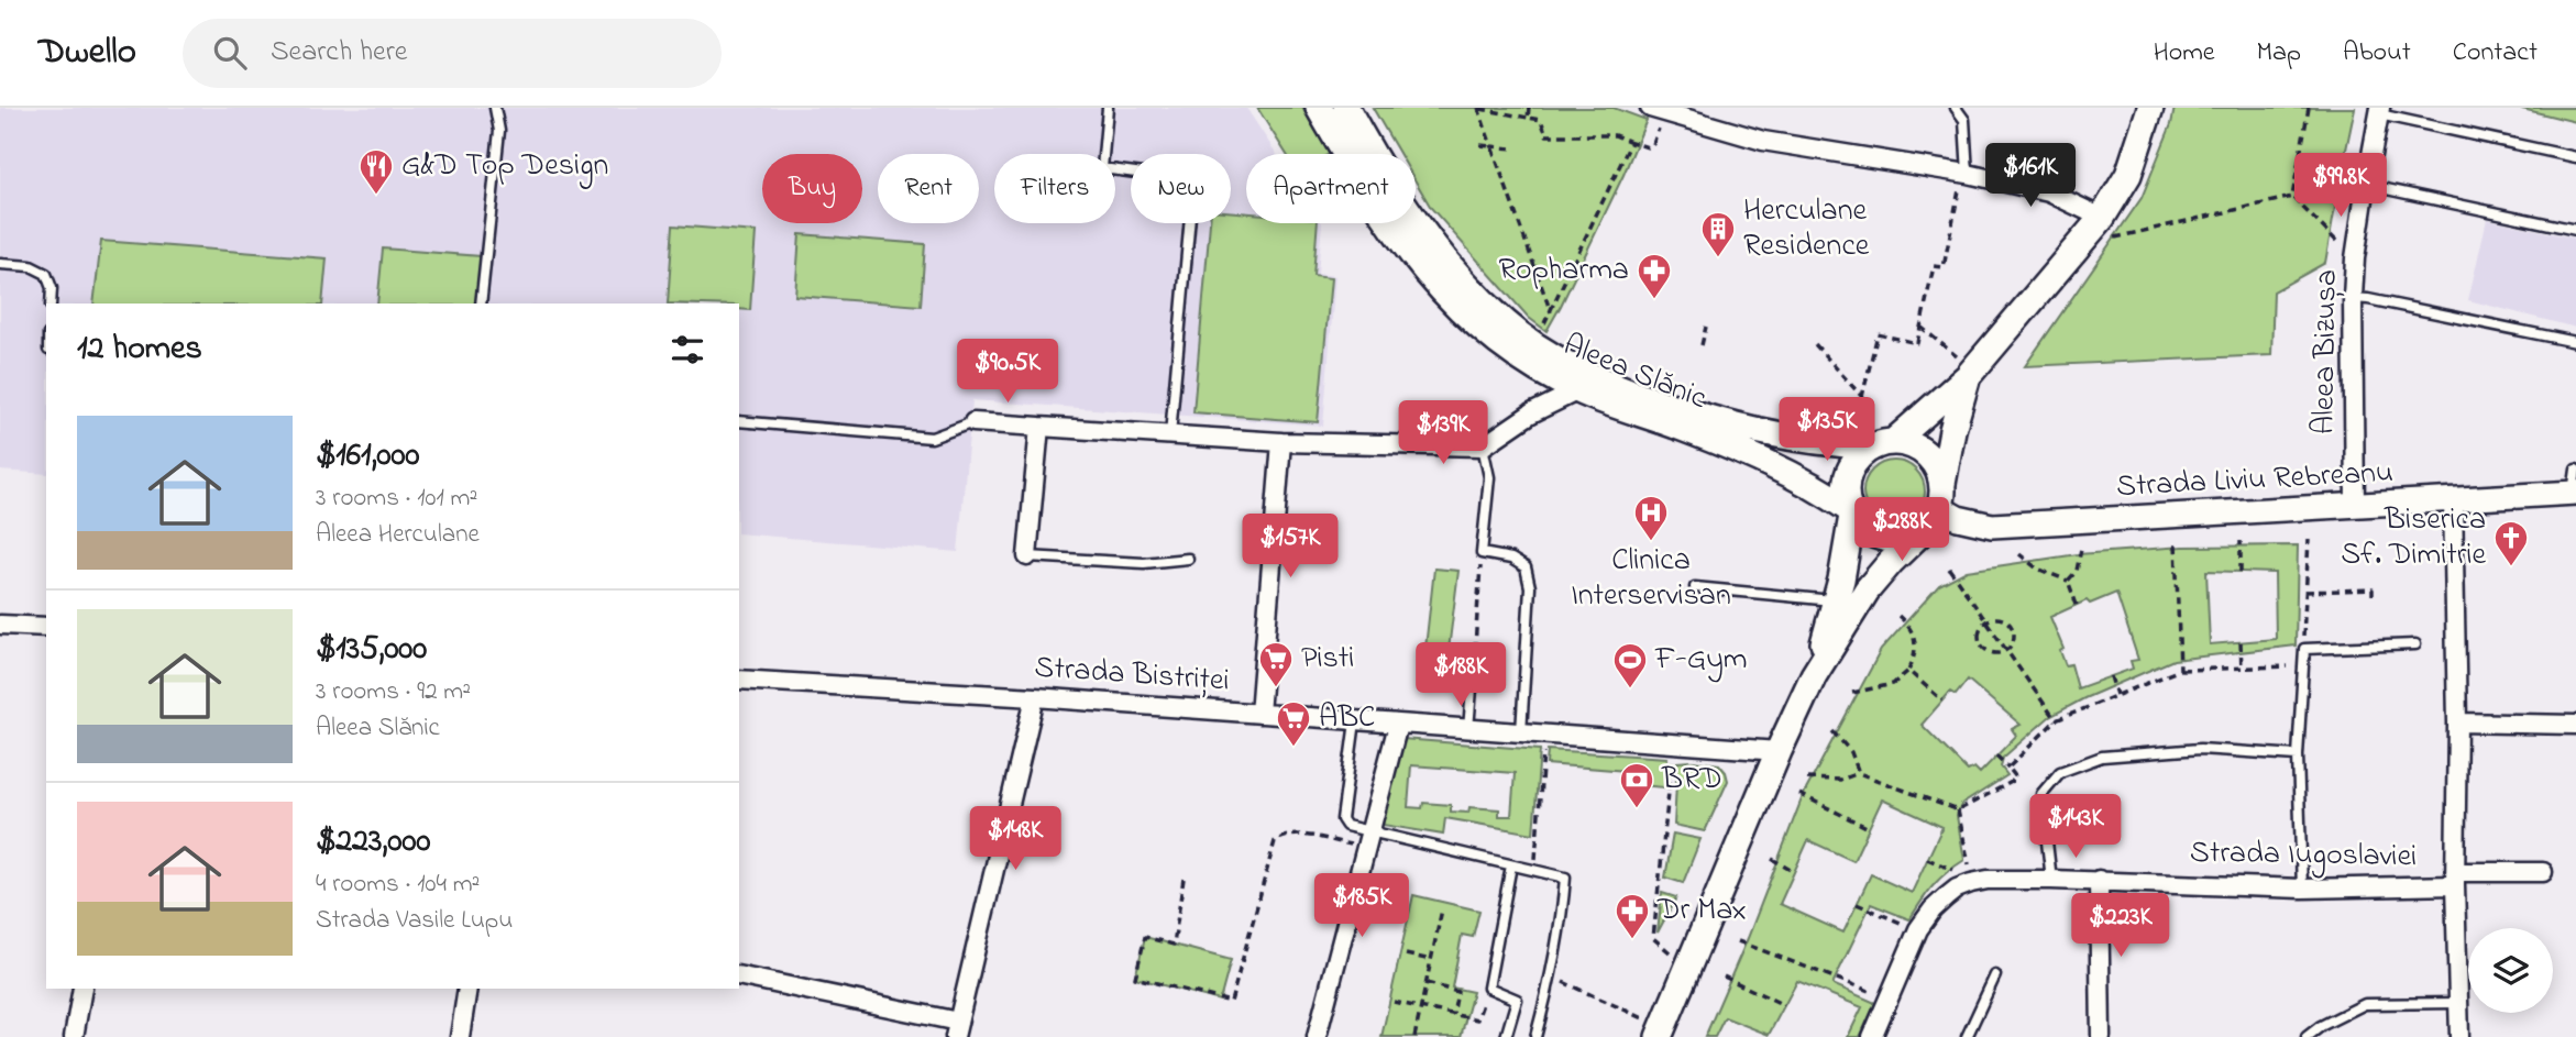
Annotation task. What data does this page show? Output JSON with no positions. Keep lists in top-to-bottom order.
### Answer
{
  "streets": {
    "main road": ["Aleea Slănic"],
    "street": [
      "Aleea Bizușa",
      "Strada Liviu Rebreanu",
      "Strada Bistriței",
      "Strada Iugoslaviei"
    ]
  },
  "crossings": [
    ["Aleea Bizușa", "Strada Liviu Rebreanu"],
    ["Aleea Slănic", "Strada Liviu Rebreanu"]
  ],
  "places": {
    "restaurant": ["G&D Top Design"],
    "building": ["Herculane Residence"],
    "pharmacy": ["Ropharma", "Dr Max"],
    "hospital": ["Clinica Interservisan"],
    "church": ["Biserica Sf. Dimitrie"],
    "supermarket": ["Pisti", "ABC"],
    "sports": ["F-Gym"],
    "bank": ["BRD"]
  },
  "page": {
    "header": "Dwello",
    "search": "Search here",
    "nav": [
      "Home",
      "Map",
      "About",
      "Contact"
    ],
    "price": [
      "$161K",
      "$99.8K",
      "$90.5K",
      "$135K",
      "$139K",
      "$288K",
      "$157K",
      "$188K",
      "$143K",
      "$148K",
      "$185K",
      "$223K"
    ],
    "chip": [
      "Buy",
      "Rent",
      "Filters",
      "New",
      "Apartment"
    ],
    "heading": "12 homes",
    "list": [
      {
        "name": "$161,000",
        "note": "3 rooms · 101 m² · Aleea Herculane"
      },
      {
        "name": "$135,000",
        "note": "3 rooms · 92 m² · Aleea Slănic"
      },
      {
        "name": "$223,000",
        "note": "4 rooms · 104 m² · Strada Vasile Lupu"
      }
    ]
  }
}
